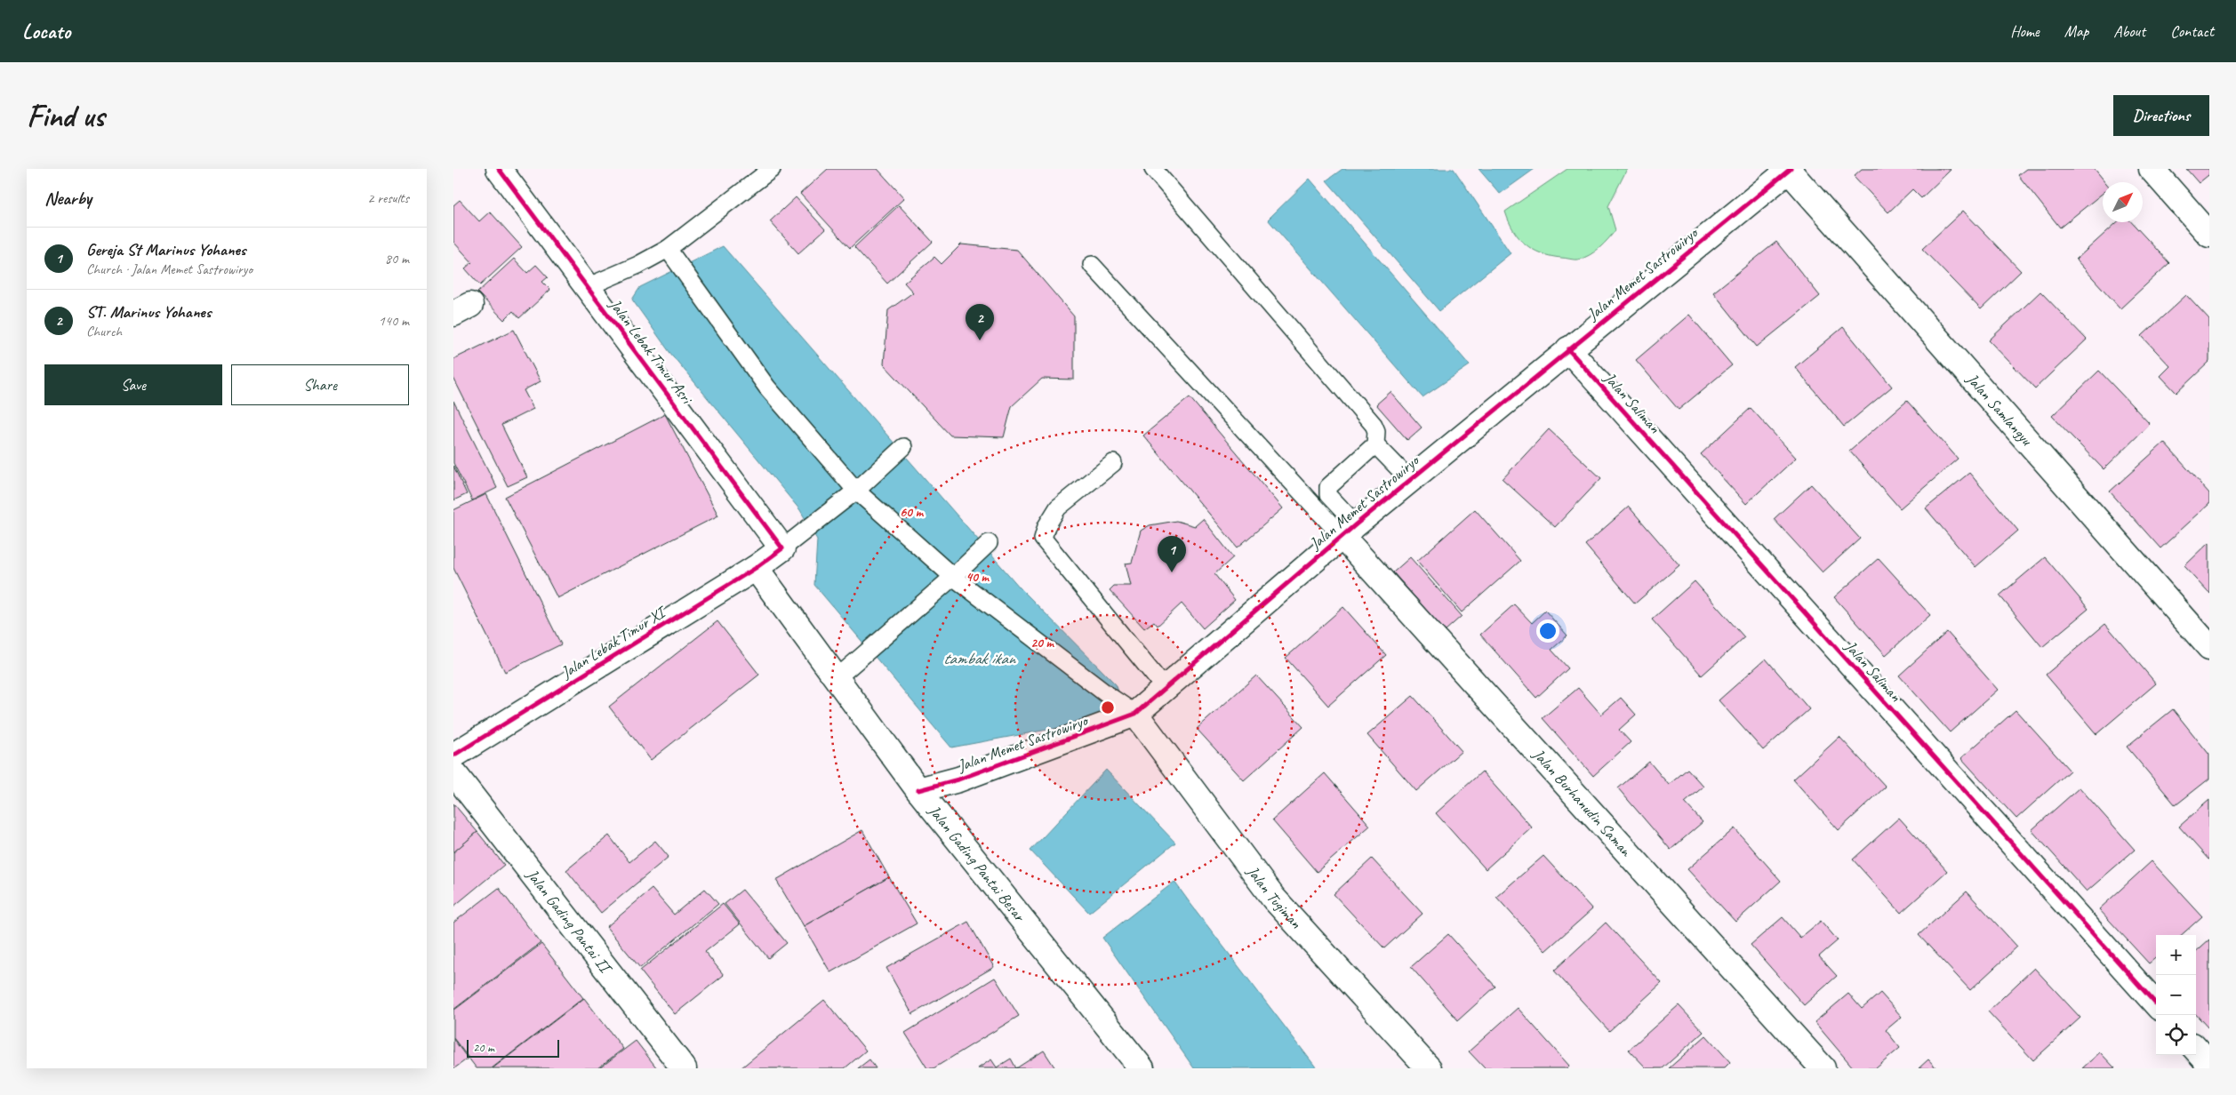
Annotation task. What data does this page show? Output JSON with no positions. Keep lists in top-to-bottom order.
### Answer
{
  "streets": {
    "street": [
      "Jalan Memet Sastrowiryo",
      "Jalan Lebak Timur Asri",
      "Jalan Saliman",
      "Jalan Samlangyu",
      "Jalan Lebak Timur XI",
      "Jalan Burhanudin Saman",
      "Jalan Gading Pantai Besar",
      "Jalan Tugiman",
      "Jalan Gading Pantai II"
    ]
  },
  "crossings": [
    ["Jalan Memet Sastrowiryo", "Jalan Saliman"],
    ["Jalan Memet Sastrowiryo", "Jalan Samlangyu"],
    ["Jalan Memet Sastrowiryo", "Jalan Burhanudin Saman"],
    ["Jalan Memet Sastrowiryo", "Jalan Gading Pantai Besar"],
    ["Jalan Memet Sastrowiryo", "Jalan Tugiman"],
    ["Jalan Lebak Timur Asri", "Jalan Lebak Timur XI"],
    ["Jalan Lebak Timur XI", "Jalan Gading Pantai Besar"]
  ],
  "water": ["tambak ikan"],
  "scale_bar": "20 m",
  "north": "top right",
  "page": {
    "header": "Locato",
    "nav": [
      "Home",
      "Map",
      "About",
      "Contact"
    ],
    "buttons": [
      "Directions",
      ["Save", "Share"]
    ],
    "title": "Find us",
    "heading": ["Nearby", "2 results"],
    "list": [
      {
        "mark": "1",
        "name": "Gereja St Marinus Yohanes",
        "note": "Church · Jalan Memet Sastrowiryo",
        "value": "80 m"
      },
      {
        "mark": "2",
        "name": "ST. Marinus Yohanes",
        "note": "Church",
        "value": "140 m"
      }
    ],
    "pins": ["2", "1"],
    "map_buttons": ["+", "−"],
    "scale": "20 m"
  },
  "rings": ["60 m", "40 m", "20 m"]
}
